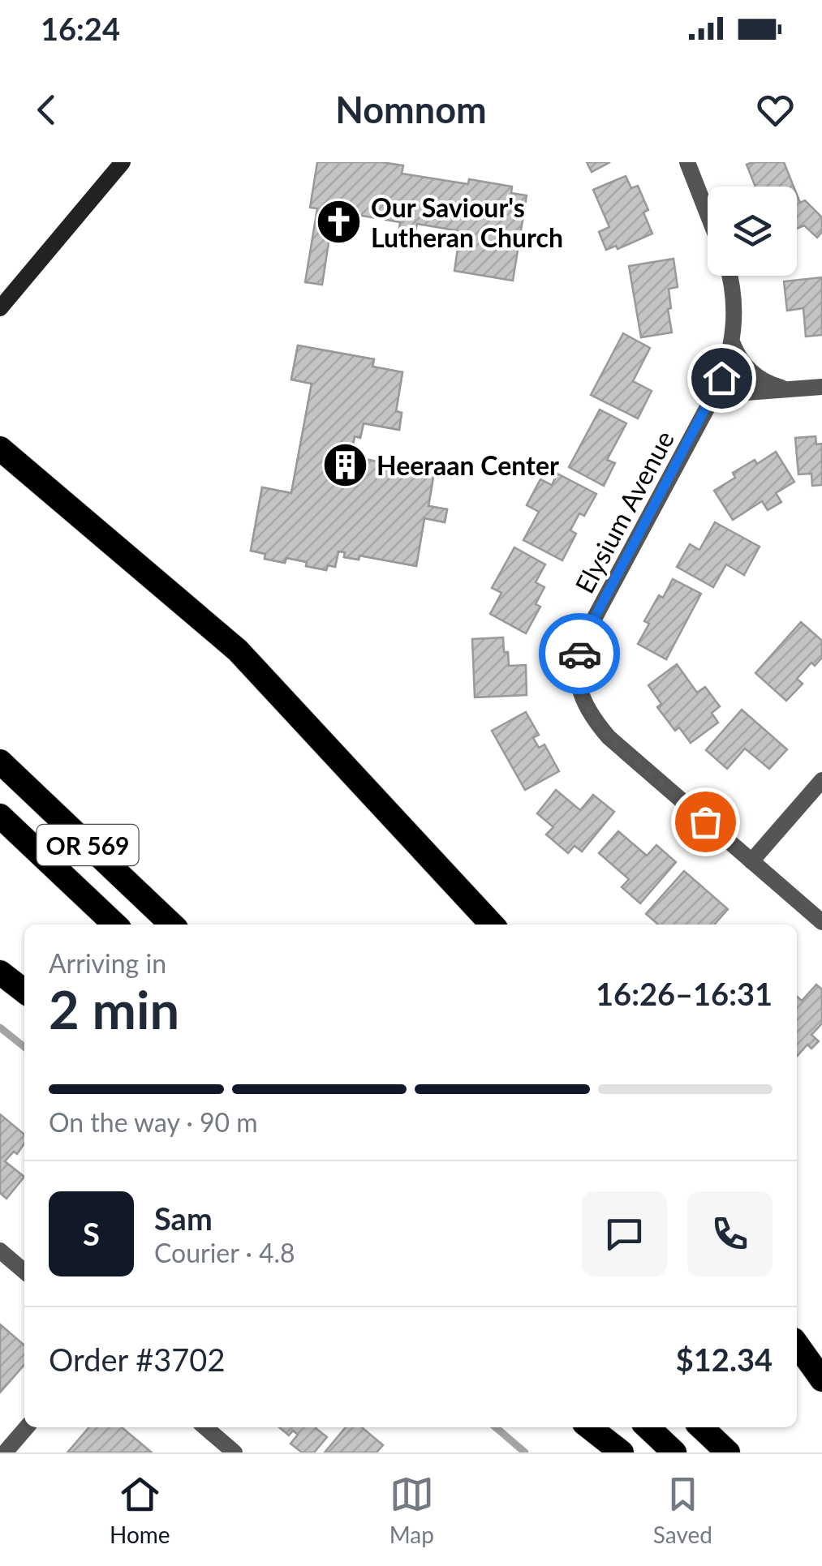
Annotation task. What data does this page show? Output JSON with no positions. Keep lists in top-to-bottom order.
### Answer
{
  "streets": {
    "highway": ["OR 569"],
    "street": ["Elysium Avenue"]
  },
  "places": {
    "church": ["Our Saviour's Lutheran Church"],
    "building": ["Heeraan Center"]
  },
  "page": {
    "status": "16:24",
    "header": "Nomnom",
    "heading": ["2 min", "Arriving in", "16:26–16:31"],
    "panel": [
      "Sam",
      "Courier · 4.8",
      "Order #3702",
      "$12.34"
    ],
    "bar": "On the way · 90 m",
    "round": "S",
    "tabs": ["Home", "Map", "Saved"]
  }
}
